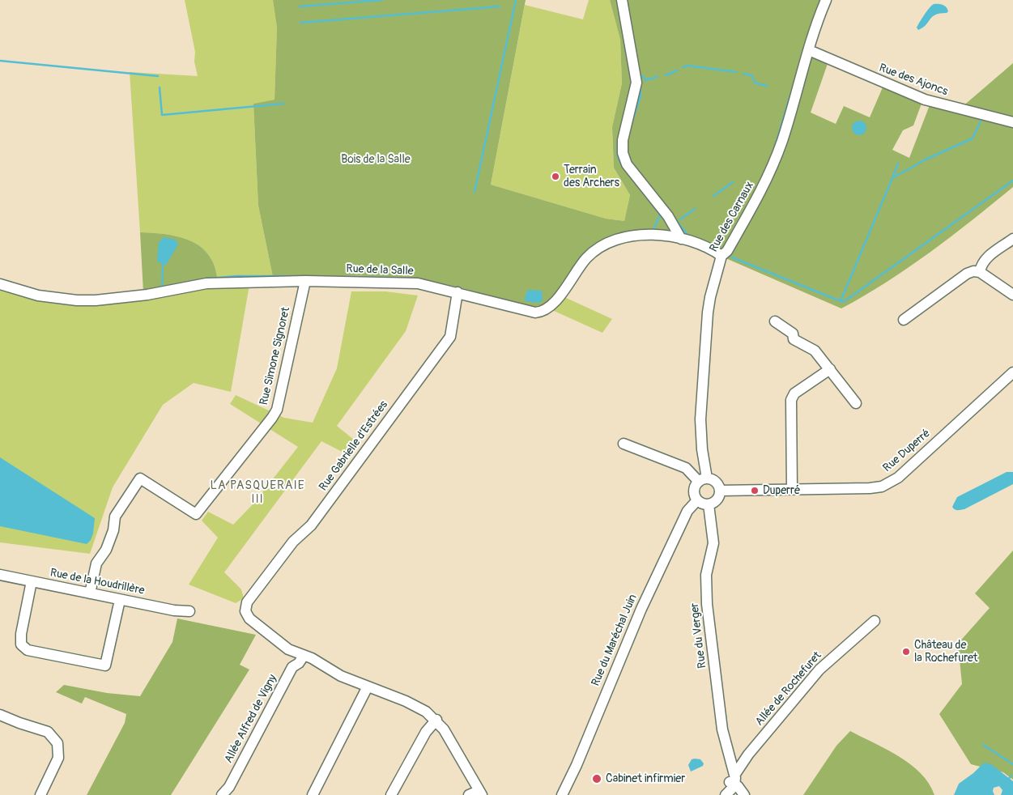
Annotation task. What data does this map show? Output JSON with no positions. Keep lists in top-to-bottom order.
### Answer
{
  "streets": {
    "street": [
      "Rue des Ajoncs",
      "Rue des Carnaux",
      "Rue de la Salle",
      "Rue Simone Signoret",
      "Rue Gabrielle d’Estrées",
      "Rue Duperré",
      "Rue de la Houdrillère",
      "Rue du Verger",
      "Rue du Maréchal Juin",
      "Allée de Rochefuret",
      "Allée Alfred de Vigny"
    ]
  },
  "crossings": [
    ["Rue des Ajoncs", "Rue des Carnaux"],
    ["Rue des Carnaux", "Rue de la Salle"],
    ["Rue des Carnaux", "Rue Duperré"],
    ["Rue des Carnaux", "Rue du Verger"],
    ["Rue des Carnaux", "Rue du Maréchal Juin"],
    ["Rue de la Salle", "Rue Simone Signoret"],
    ["Rue de la Salle", "Rue Gabrielle d’Estrées"],
    ["Rue Simone Signoret", "Rue de la Houdrillère"],
    ["Rue Duperré", "Rue du Verger"],
    ["Rue Duperré", "Rue du Maréchal Juin"],
    ["Rue du Verger", "Rue du Maréchal Juin"],
    ["Rue du Verger", "Allée de Rochefuret"]
  ],
  "districts": ["LA PASQUERAIE III"],
  "parks": ["Bois de la Salle"],
  "places": [
    "Terrain des Archers",
    "Duperré",
    "Château de la Rochefuret",
    "Cabinet infirmier"
  ]
}
